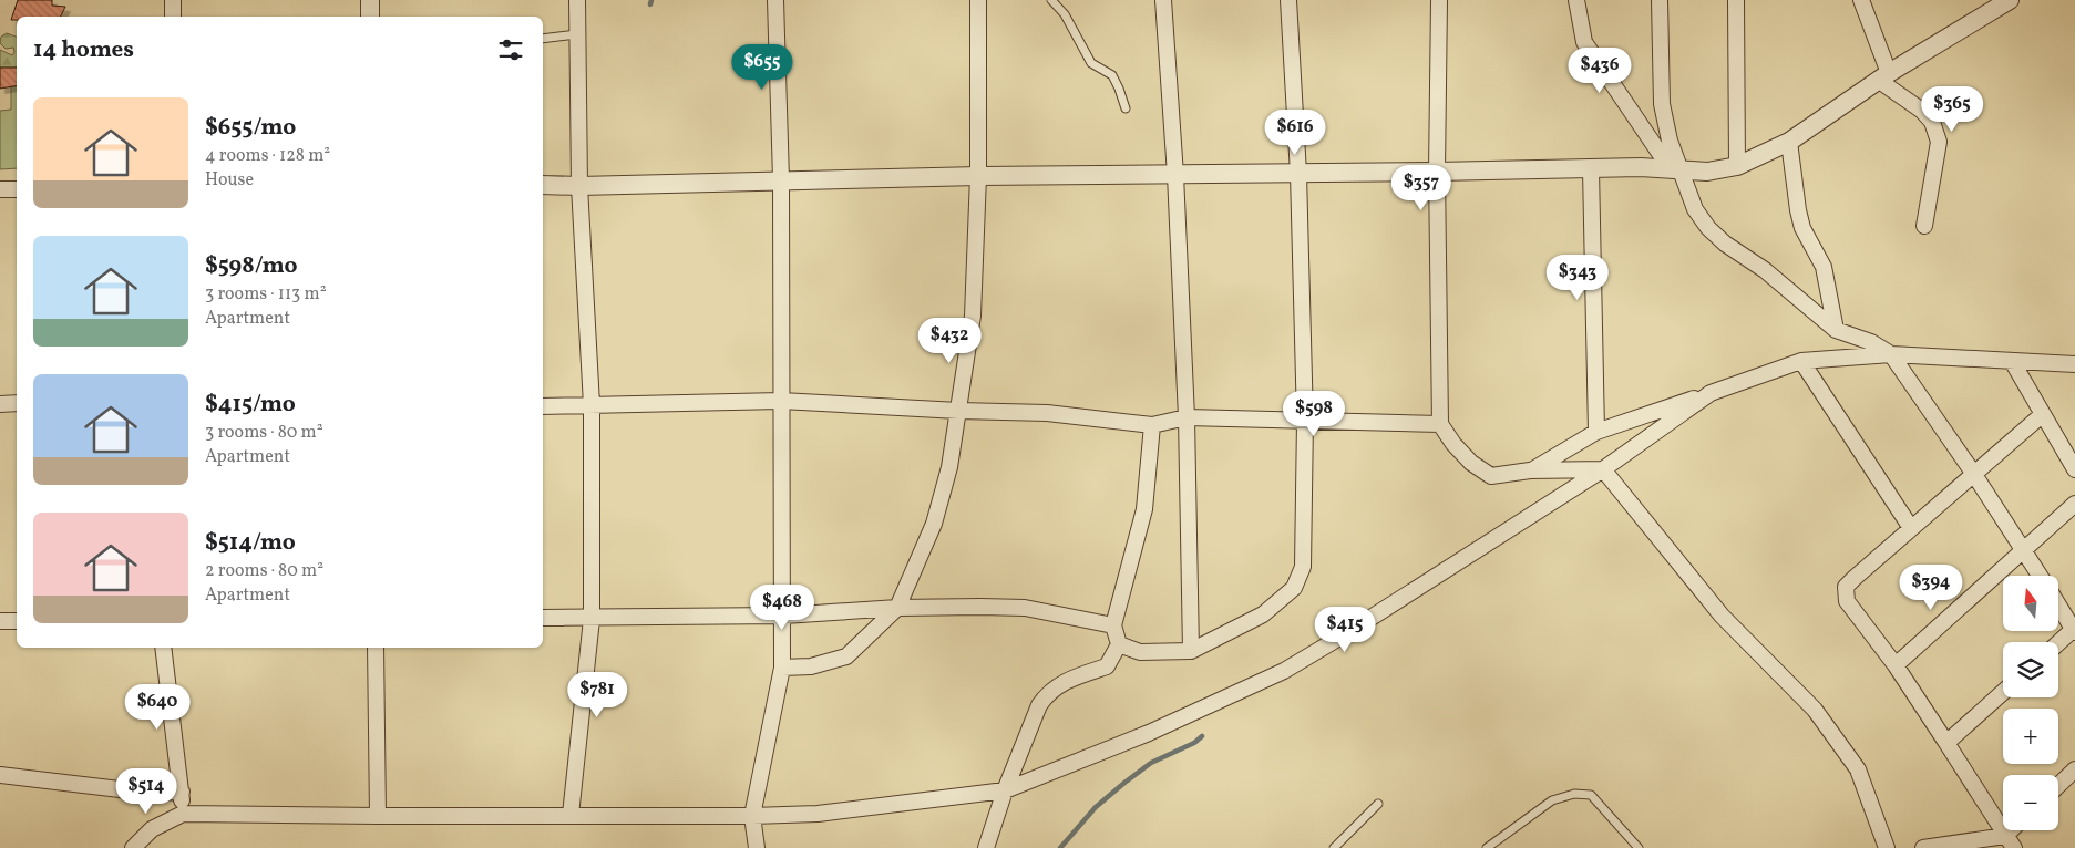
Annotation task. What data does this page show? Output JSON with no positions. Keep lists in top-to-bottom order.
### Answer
{
  "north": "top",
  "page": {
    "heading": "14 homes",
    "price": [
      "$655",
      "$436",
      "$365",
      "$616",
      "$357",
      "$343",
      "$432",
      "$598",
      "$394",
      "$468",
      "$415",
      "$781",
      "$640",
      "$514"
    ],
    "list": [
      {
        "name": "$655/mo",
        "note": "4 rooms · 128 m² · House"
      },
      {
        "name": "$598/mo",
        "note": "3 rooms · 113 m² · Apartment"
      },
      {
        "name": "$415/mo",
        "note": "3 rooms · 80 m² · Apartment"
      },
      {
        "name": "$514/mo",
        "note": "2 rooms · 80 m² · Apartment"
      }
    ],
    "map_buttons": ["+", "−"]
  }
}
